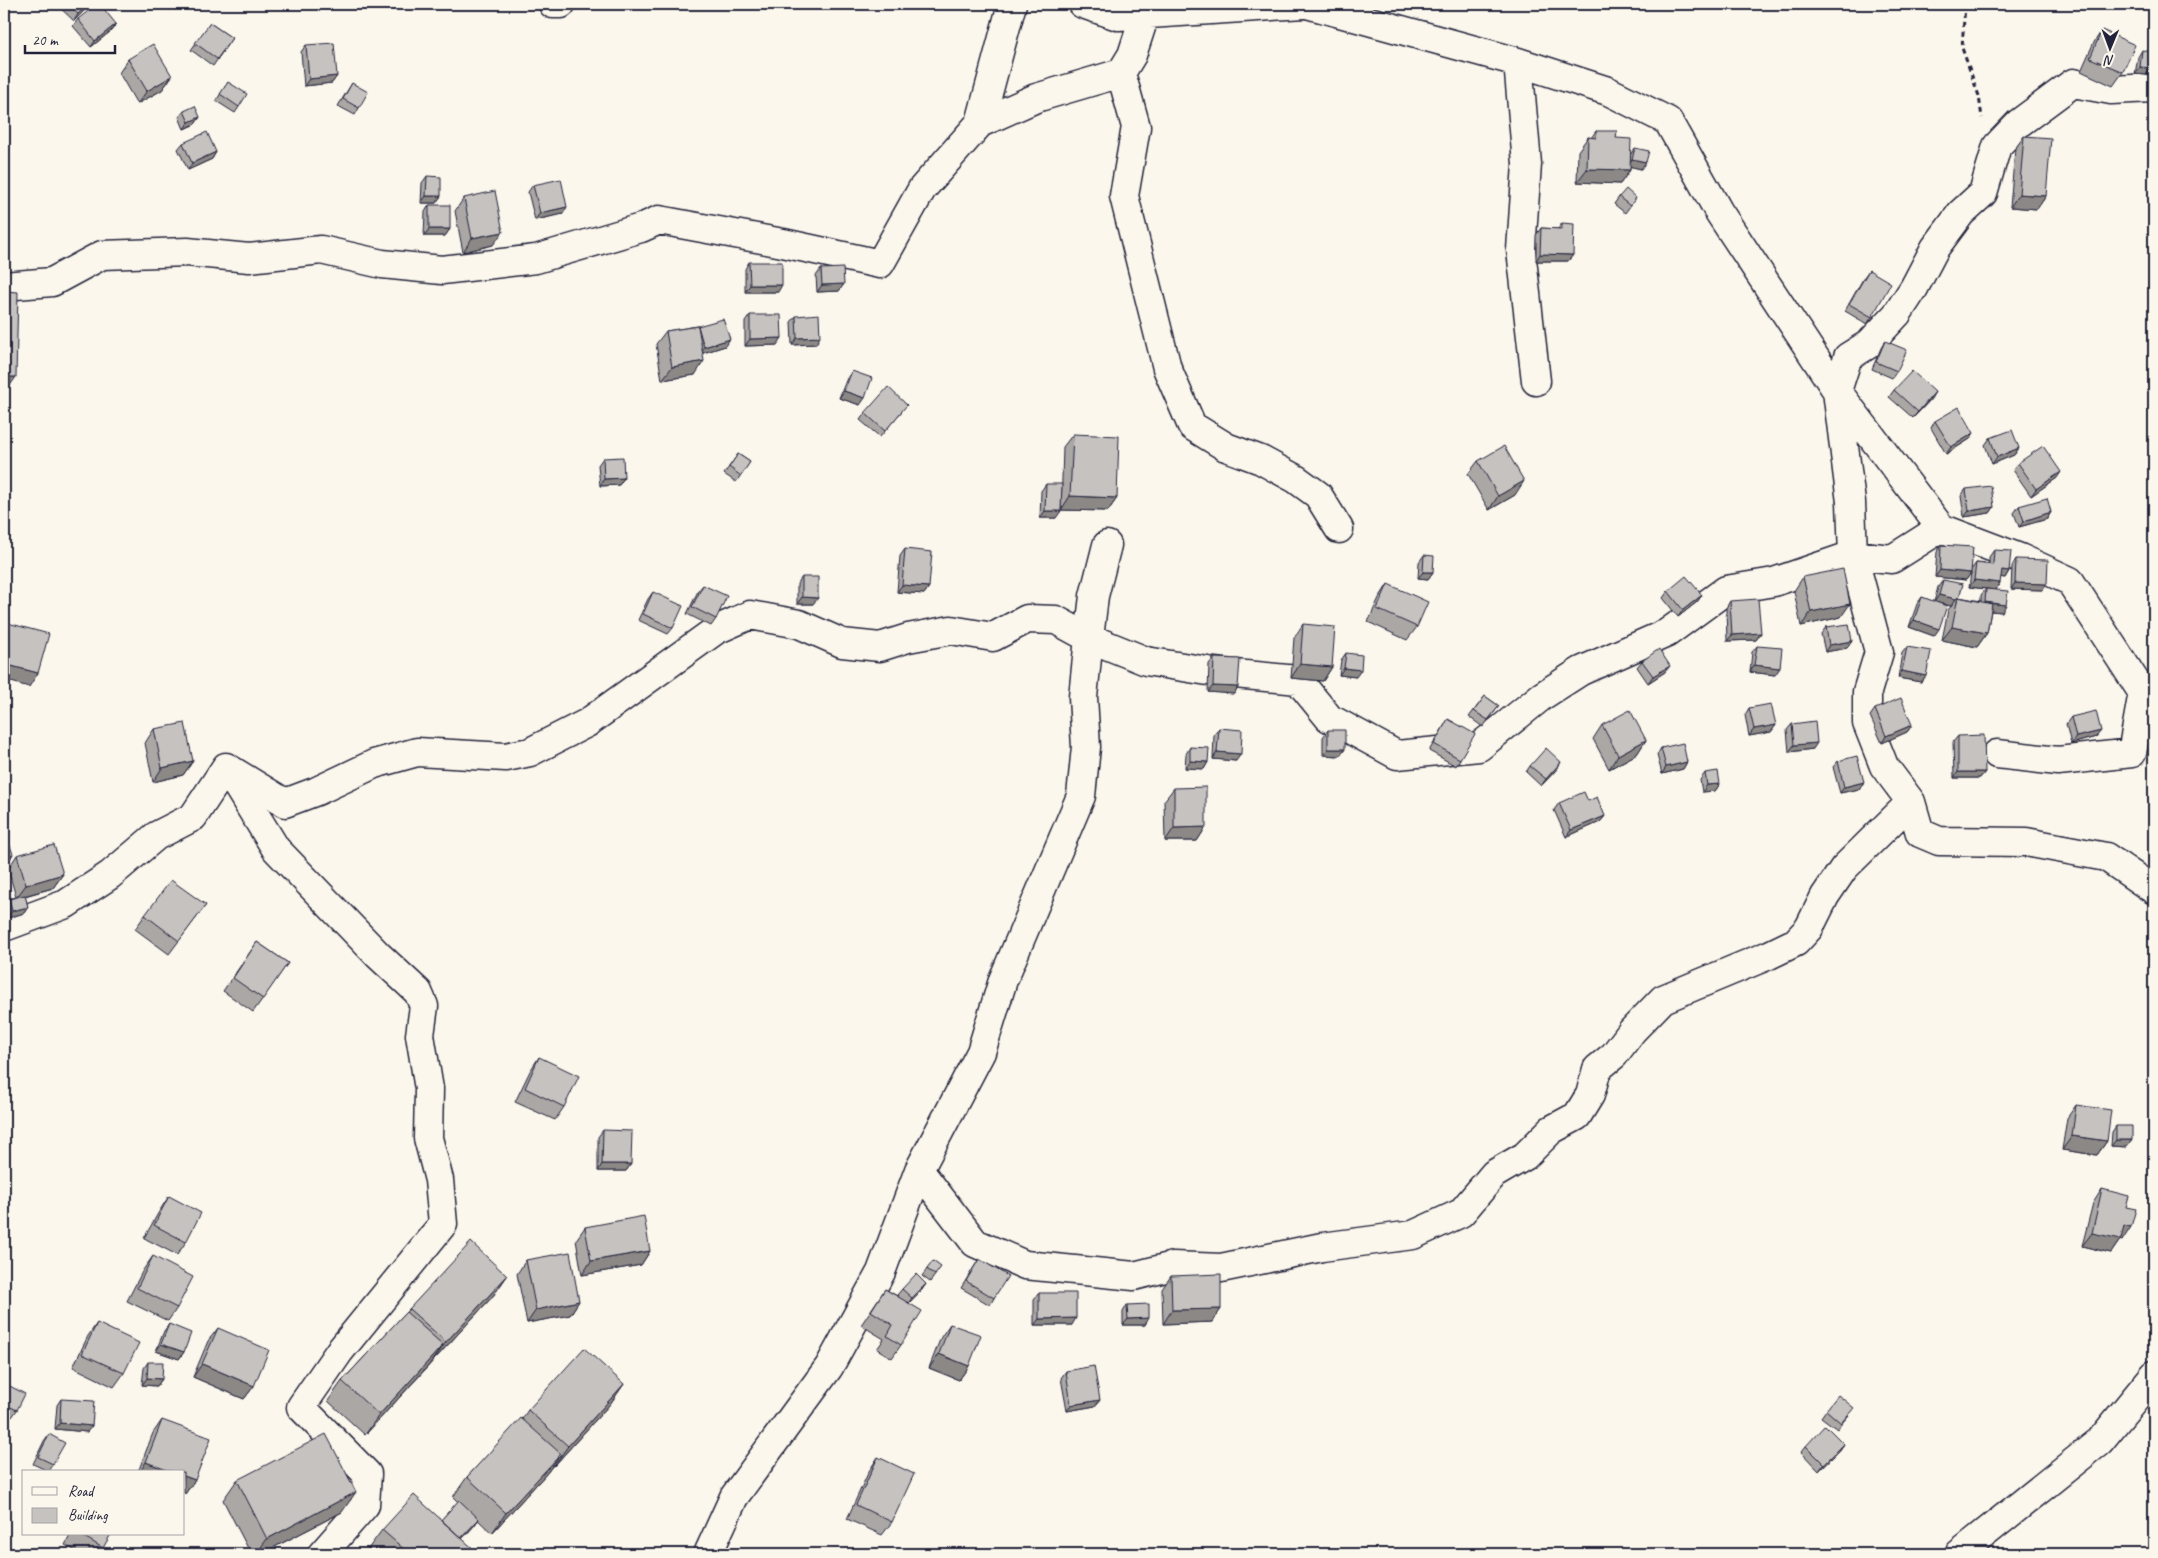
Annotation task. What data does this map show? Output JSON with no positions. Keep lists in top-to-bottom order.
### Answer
{
  "legend": ["Road", "Building"],
  "scale_bar": "20 m",
  "north": "bottom"
}
